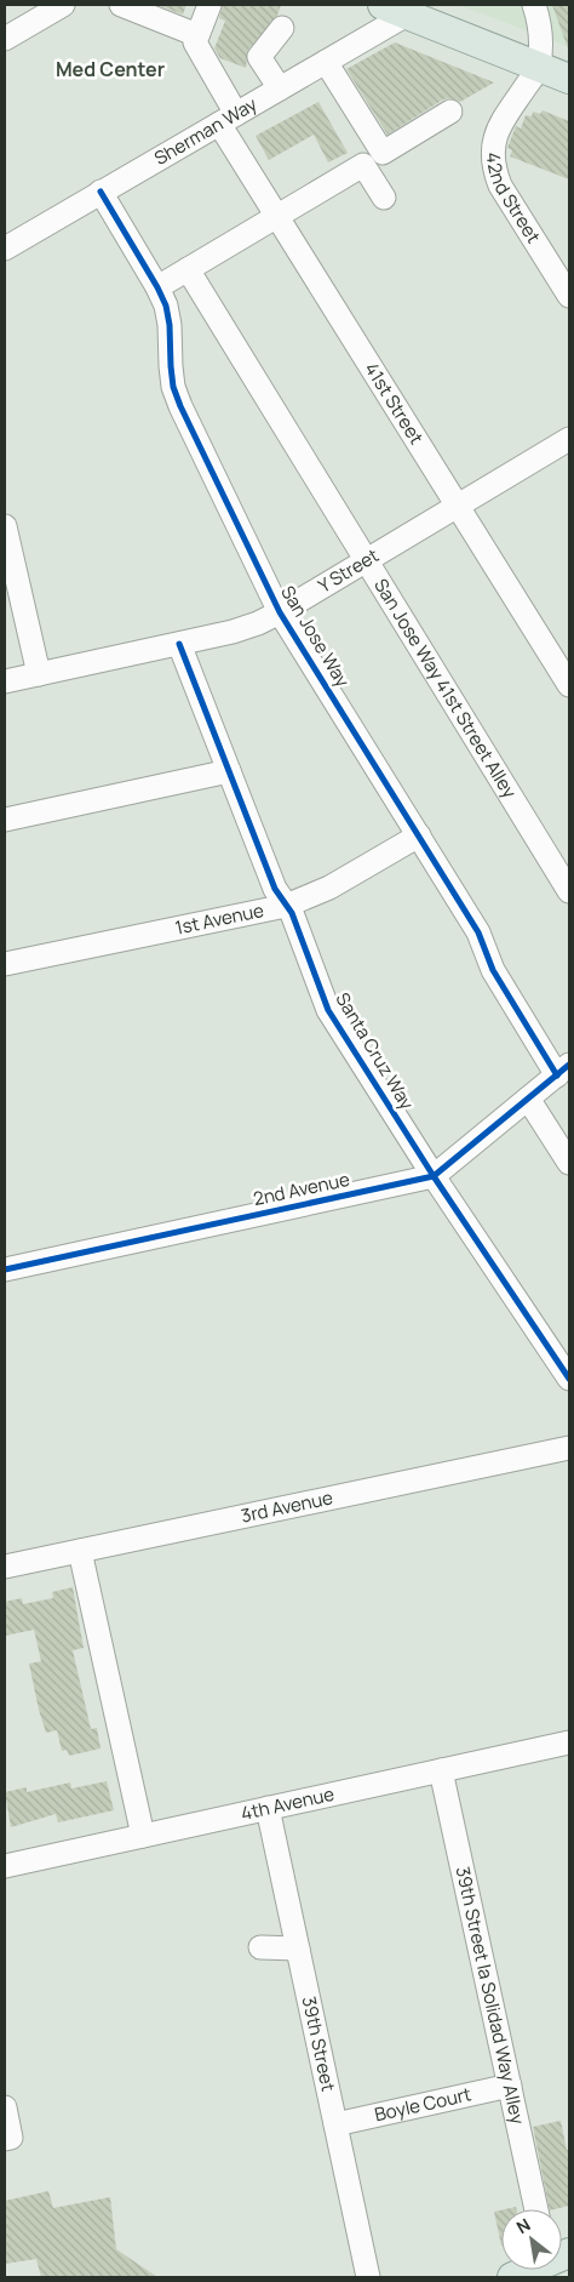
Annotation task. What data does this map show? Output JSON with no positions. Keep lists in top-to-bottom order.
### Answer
{
  "streets": {
    "street": [
      "Sherman Way",
      "42nd Street",
      "41st Street",
      "Y Street",
      "San Jose Way",
      "San Jose Way 41st Street Alley",
      "1st Avenue",
      "Santa Cruz Way",
      "2nd Avenue",
      "3rd Avenue",
      "4th Avenue",
      "39th Street la Solidad Way Alley",
      "39th Street",
      "Boyle Court"
    ]
  },
  "crossings": [
    ["Sherman Way", "41st Street"],
    ["Sherman Way", "San Jose Way"],
    ["41st Street", "Y Street"],
    ["Y Street", "San Jose Way"],
    ["Y Street", "San Jose Way 41st Street Alley"],
    ["Y Street", "Santa Cruz Way"],
    ["San Jose Way", "1st Avenue"],
    ["San Jose Way", "2nd Avenue"],
    ["1st Avenue", "Santa Cruz Way"],
    ["Santa Cruz Way", "2nd Avenue"],
    ["4th Avenue", "39th Street la Solidad Way Alley"],
    ["4th Avenue", "39th Street"],
    ["39th Street la Solidad Way Alley", "Boyle Court"],
    ["39th Street", "Boyle Court"]
  ],
  "districts": ["Med Center"],
  "north": "top left"
}
